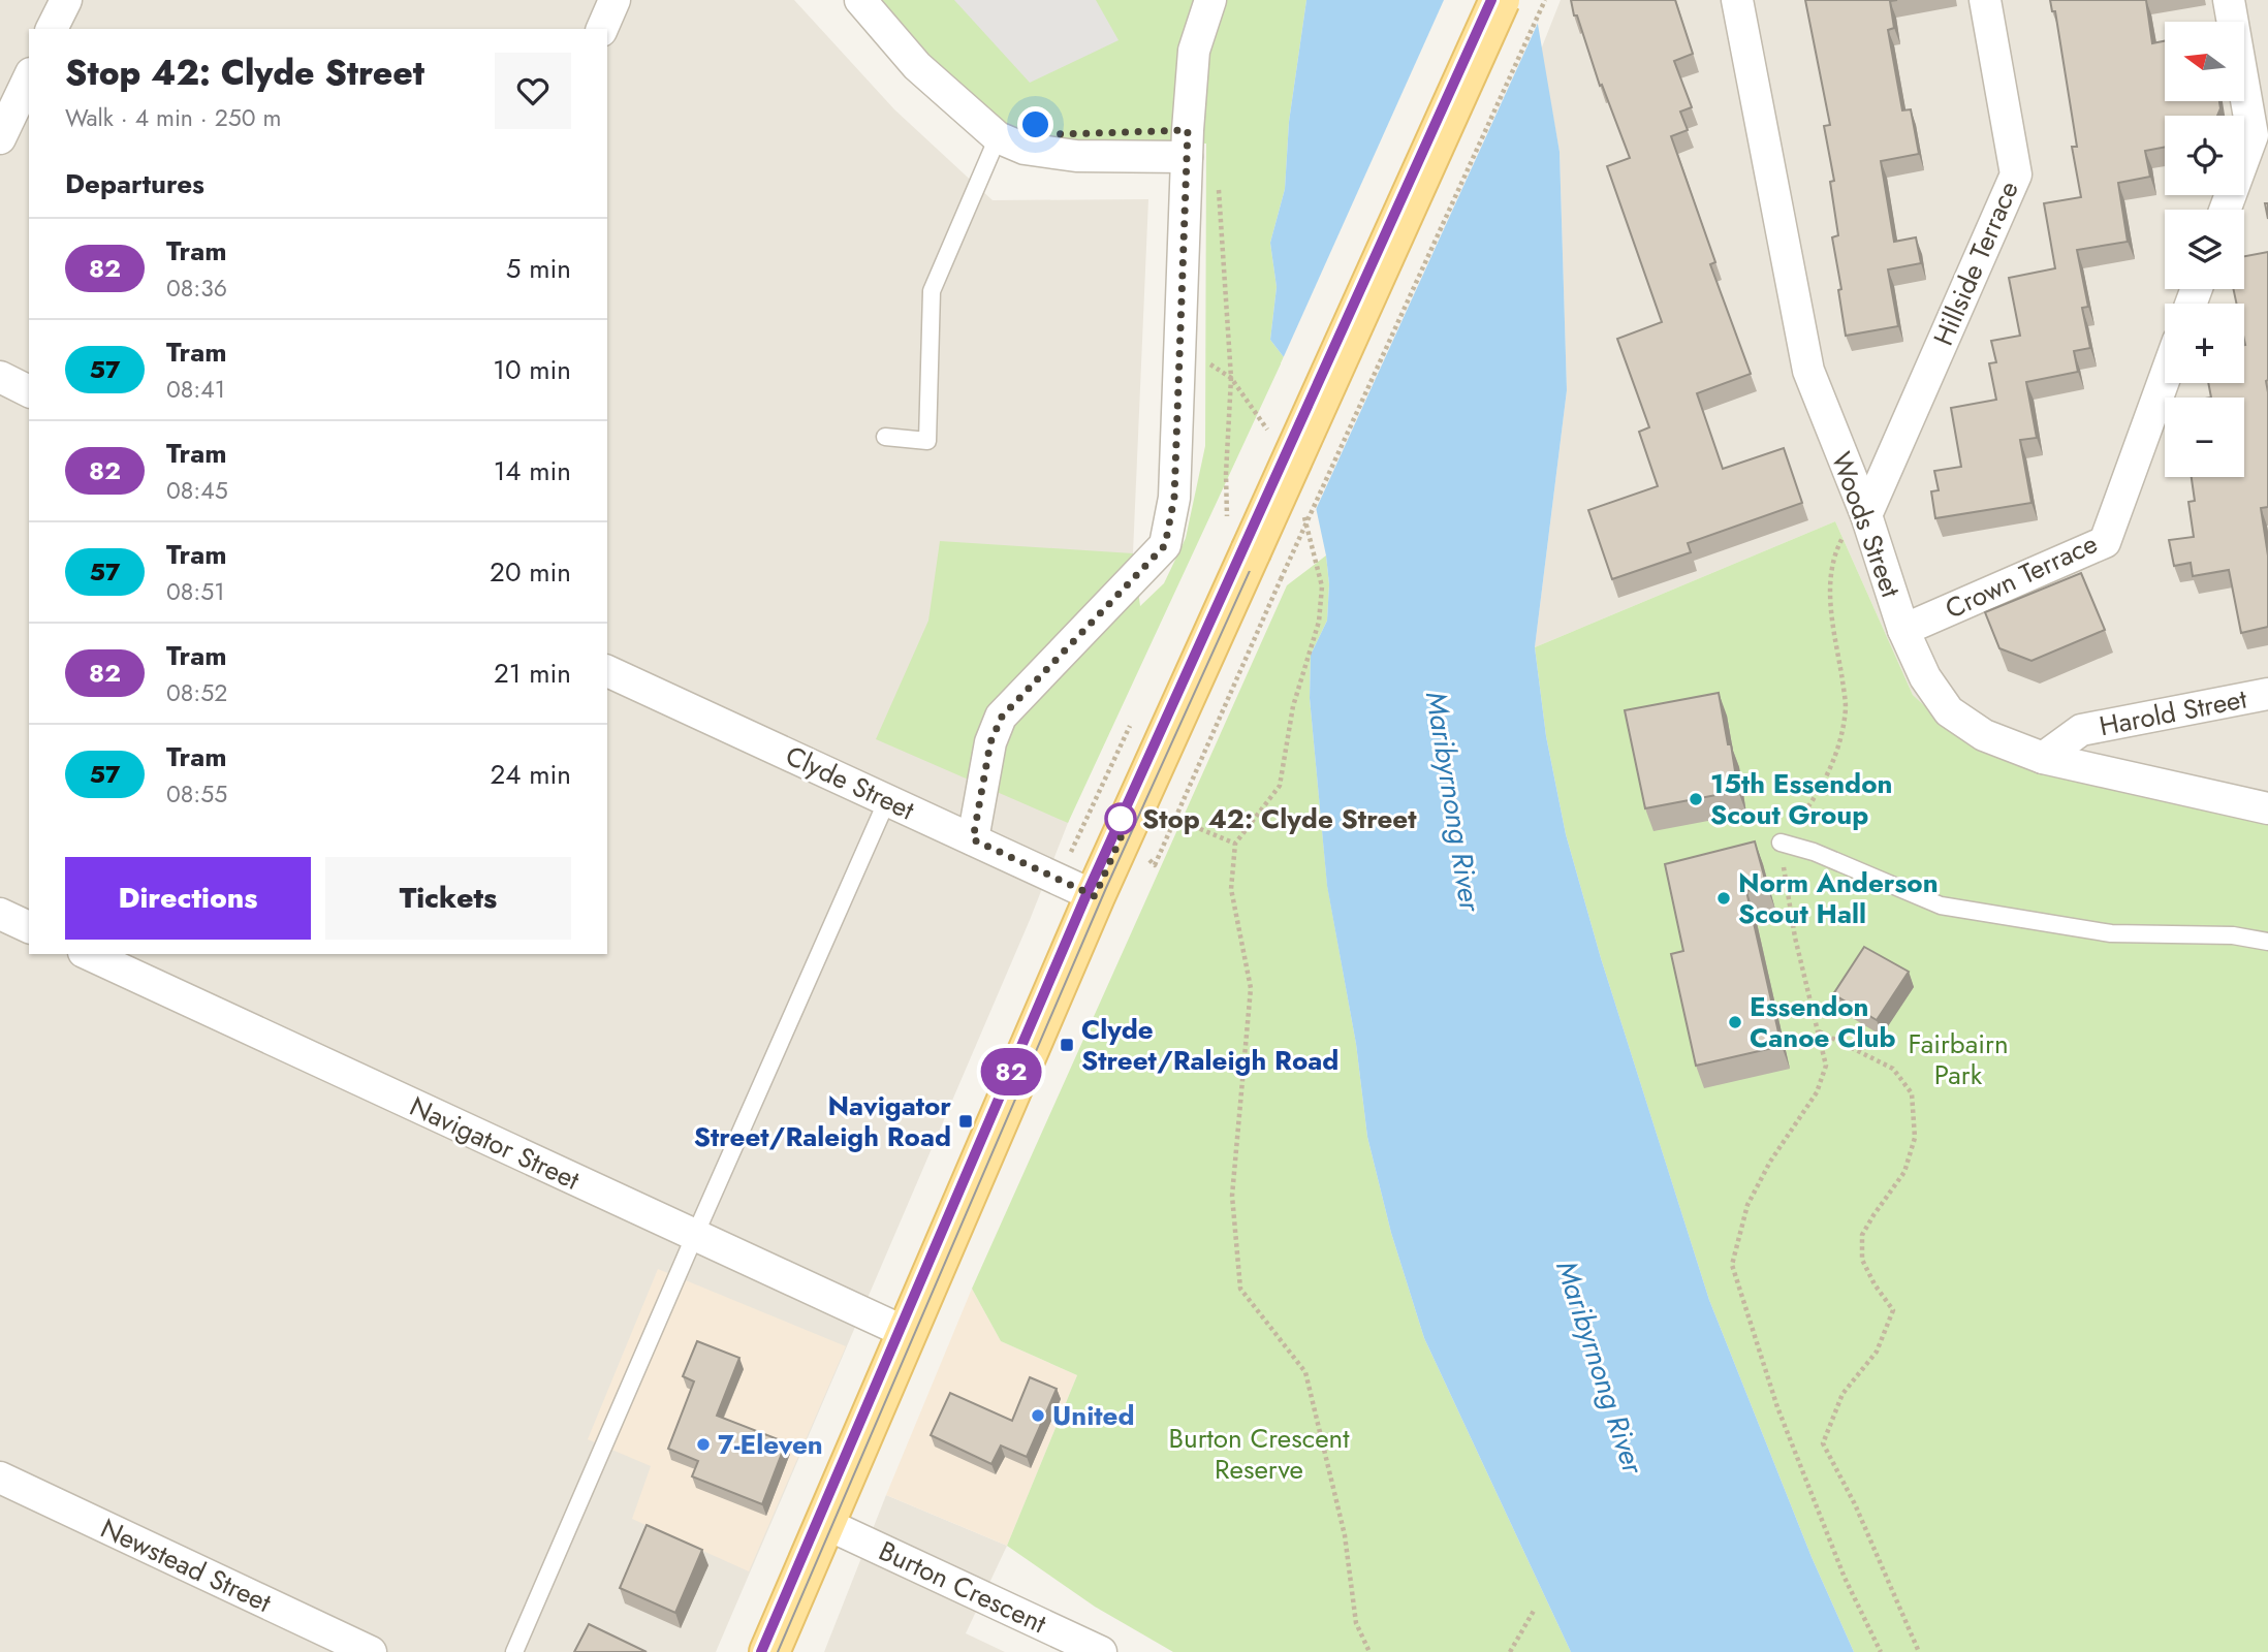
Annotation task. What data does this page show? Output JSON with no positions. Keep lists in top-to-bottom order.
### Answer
{
  "streets": {
    "street": [
      "Hillside Terrace",
      "Woods Street",
      "Crown Terrace",
      "Harold Street",
      "Clyde Street",
      "Navigator Street",
      "Newstead Street",
      "Burton Crescent"
    ]
  },
  "crossings": [
    ["Hillside Terrace", "Woods Street"],
    ["Woods Street", "Crown Terrace"],
    ["Woods Street", "Harold Street"]
  ],
  "water": ["Maribyrnong River"],
  "parks": ["Fairbairn Park", "Burton Crescent Reserve"],
  "places": {
    "other": [
      "15th Essendon Scout Group",
      "Stop 42: Clyde Street",
      "Norm Anderson Scout Hall",
      "Essendon Canoe Club",
      "United",
      "7-Eleven"
    ],
    "transit": ["Clyde Street/Raleigh Road", "Navigator Street/Raleigh Road"]
  },
  "lines": ["tram line 82"],
  "north": "left",
  "page": {
    "on_map": "82",
    "map_buttons": ["+", "−"],
    "heading": [
      ["Stop 42: Clyde Street", "Walk · 4 min · 250 m"],
      "Departures"
    ],
    "list": [
      {
        "mark": "82",
        "name": "Tram",
        "note": "08:36",
        "value": "5 min"
      },
      {
        "mark": "57",
        "name": "Tram",
        "note": "08:41",
        "value": "10 min"
      },
      {
        "mark": "82",
        "name": "Tram",
        "note": "08:45",
        "value": "14 min"
      },
      {
        "mark": "57",
        "name": "Tram",
        "note": "08:51",
        "value": "20 min"
      },
      {
        "mark": "82",
        "name": "Tram",
        "note": "08:52",
        "value": "21 min"
      },
      {
        "mark": "57",
        "name": "Tram",
        "note": "08:55",
        "value": "24 min"
      }
    ],
    "buttons": ["Directions", "Tickets"]
  }
}
